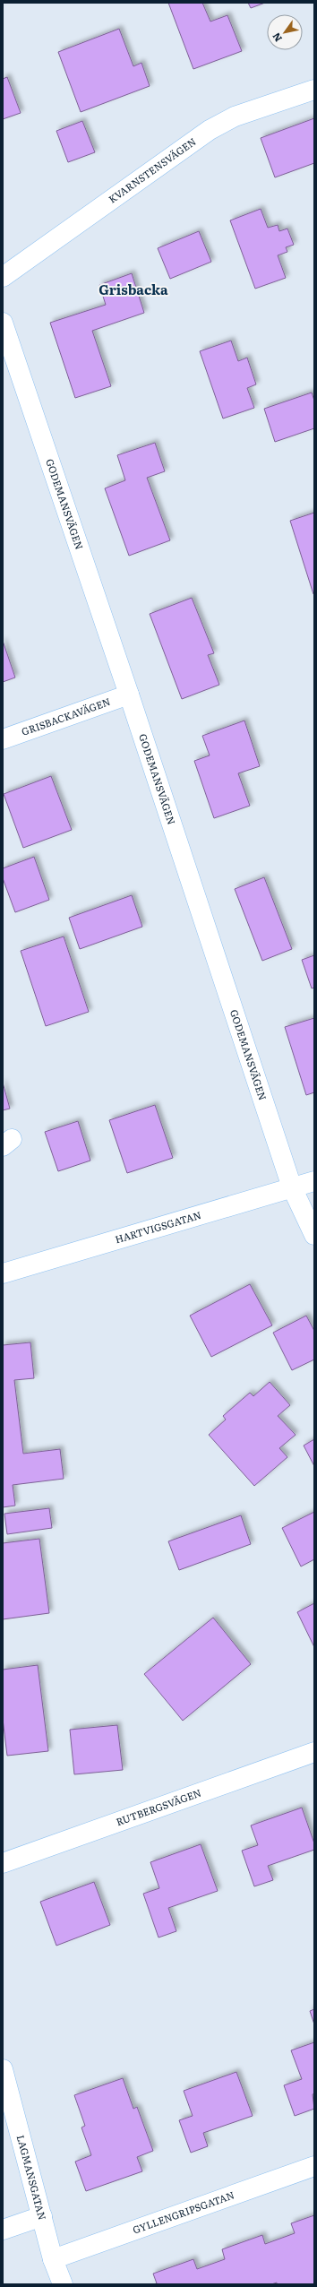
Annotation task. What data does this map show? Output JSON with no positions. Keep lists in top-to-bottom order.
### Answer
{
  "streets": {
    "street": [
      "KVARNSTENSVÄGEN",
      "GODEMANSVÄGEN",
      "GRISBACKAVÄGEN",
      "HARTVIGSGATAN",
      "RUTBERGSVÄGEN",
      "LAGMANSGATAN",
      "GYLLENGRIPSGATAN"
    ]
  },
  "crossings": [
    ["GODEMANSVÄGEN", "GRISBACKAVÄGEN"],
    ["GODEMANSVÄGEN", "HARTVIGSGATAN"],
    ["LAGMANSGATAN", "GYLLENGRIPSGATAN"]
  ],
  "districts": ["Grisbacka"],
  "north": "bottom left"
}
